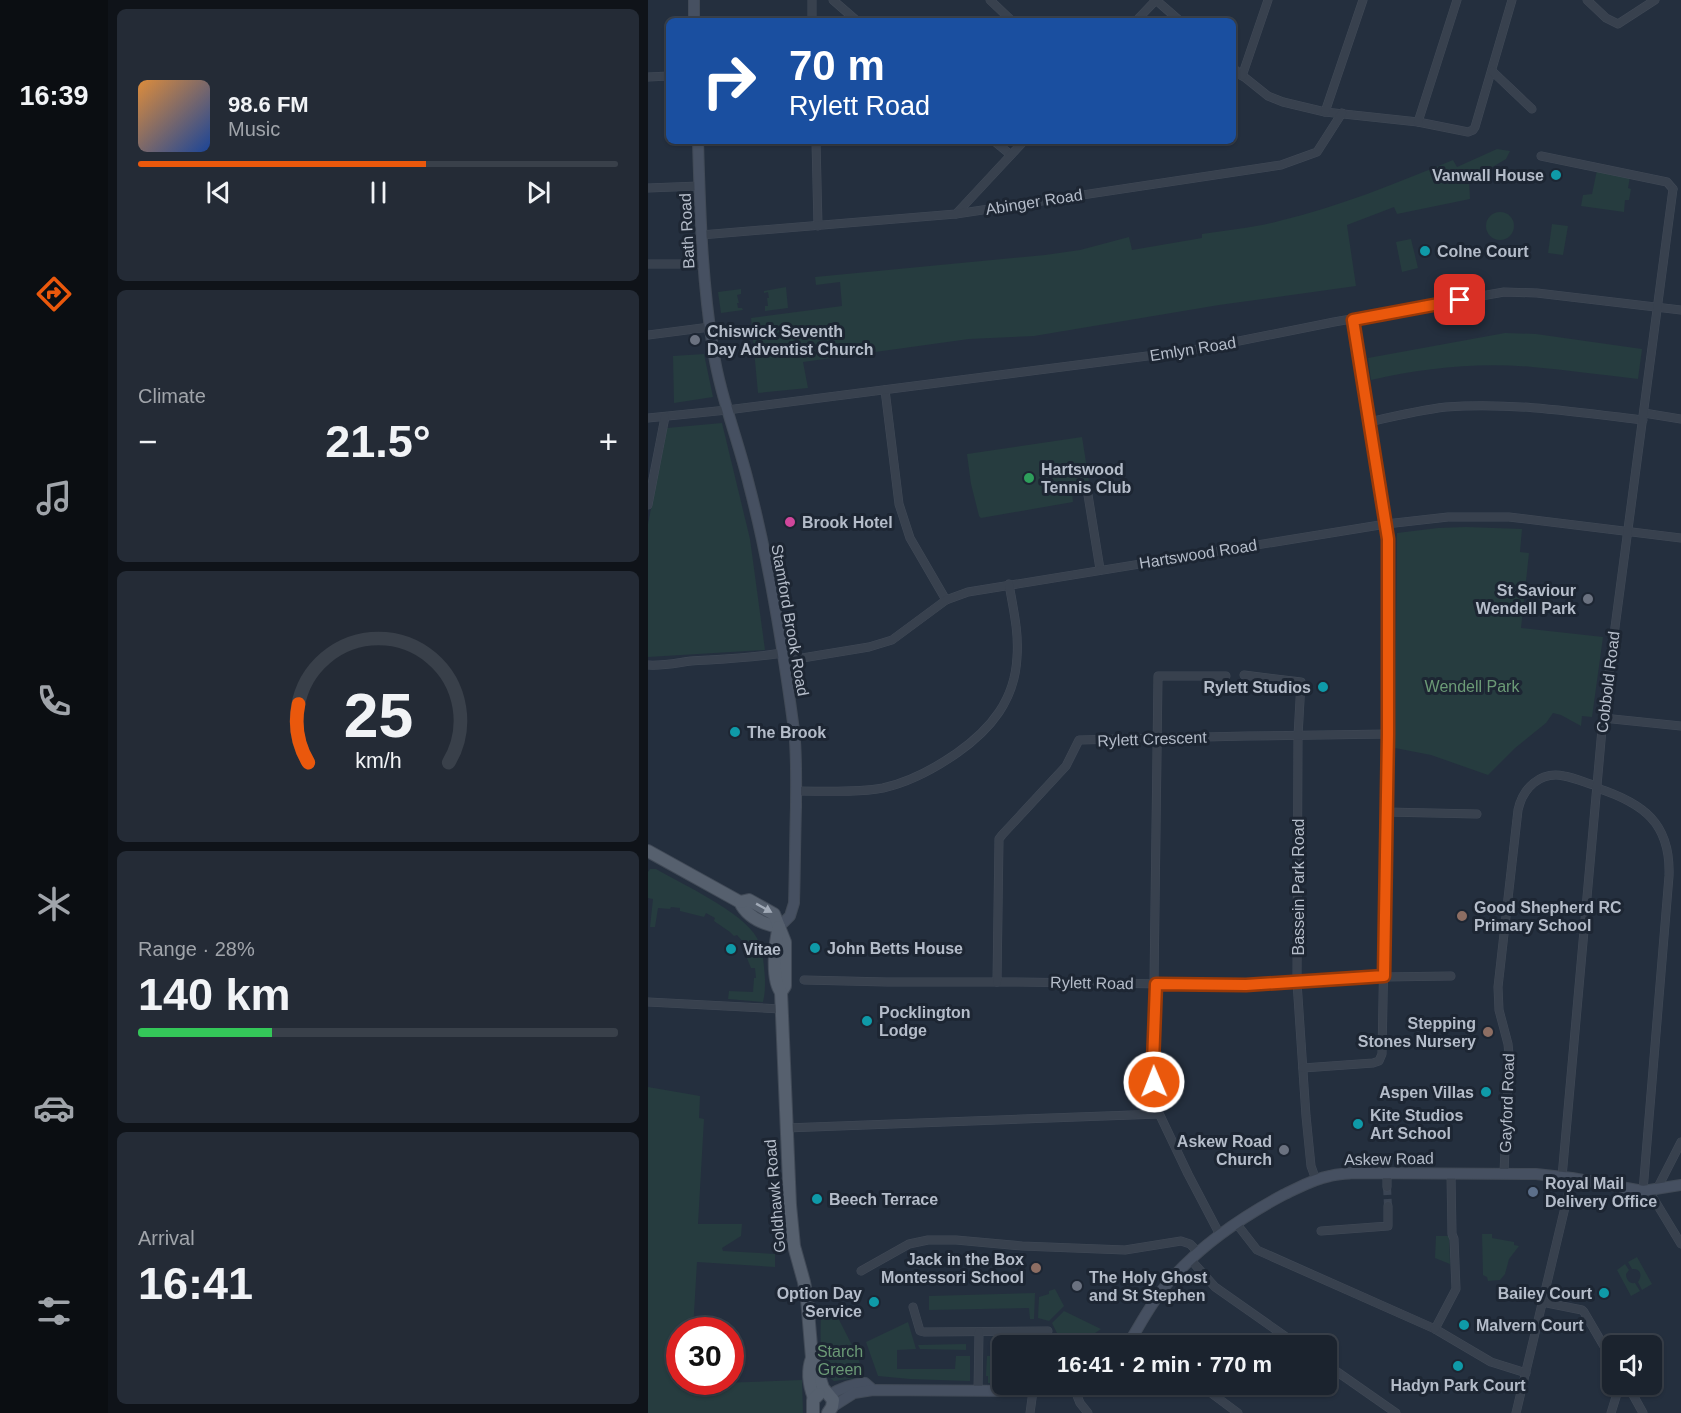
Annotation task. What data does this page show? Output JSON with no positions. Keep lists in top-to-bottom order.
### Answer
{
  "streets": {
    "main road": [
      "Bath Road",
      "Stamford Brook Road",
      "Askew Road",
      "Goldhawk Road"
    ],
    "street": [
      "Abinger Road",
      "Emlyn Road",
      "Hartswood Road",
      "Cobbold Road",
      "Rylett Crescent",
      "Bassein Park Road",
      "Rylett Road",
      "Gayford Road"
    ]
  },
  "crossings": [
    ["Abinger Road", "Bath Road"],
    ["Bath Road", "Stamford Brook Road"],
    ["Emlyn Road", "Stamford Brook Road"],
    ["Emlyn Road", "Cobbold Road"],
    ["Hartswood Road", "Stamford Brook Road"],
    ["Hartswood Road", "Cobbold Road"],
    ["Stamford Brook Road", "Goldhawk Road"],
    ["Cobbold Road", "Gayford Road"],
    ["Cobbold Road", "Askew Road"],
    ["Rylett Crescent", "Bassein Park Road"],
    ["Rylett Crescent", "Rylett Road"],
    ["Bassein Park Road", "Rylett Road"],
    ["Bassein Park Road", "Askew Road"],
    ["Gayford Road", "Askew Road"]
  ],
  "parks": ["Wendell Park", "Starch Green"],
  "places": [
    "Vanwall House",
    "Colne Court",
    "Chiswick Seventh Day Adventist Church",
    "Hartswood Tennis Club",
    "Brook Hotel",
    "St Saviour Wendell Park",
    "Rylett Studios",
    "The Brook",
    "Good Shepherd RC Primary School",
    "John Betts House",
    "Vitae",
    "Pocklington Lodge",
    "Stepping Stones Nursery",
    "Aspen Villas",
    "Kite Studios Art School",
    "Askew Road Church",
    "Royal Mail Delivery Office",
    "Beech Terrace",
    "Jack in the Box Montessori School",
    "The Holy Ghost and St Stephen",
    "Bailey Court",
    "Option Day Service",
    "Malvern Court",
    "Hadyn Park Court"
  ],
  "page": {
    "tabs": "16:39",
    "turn": ["70 m", "Rylett Road"],
    "song": ["98.6 FM", "Music"],
    "tile": [
      "Climate",
      ["Range · 28%", "140 km"],
      ["Arrival", "16:41"]
    ],
    "heat": ["−", "21.5°", "+"],
    "limit": "30",
    "trip": "16:41 · 2 min · 770 m",
    "gauge": ["25", "km/h"]
  }
}
